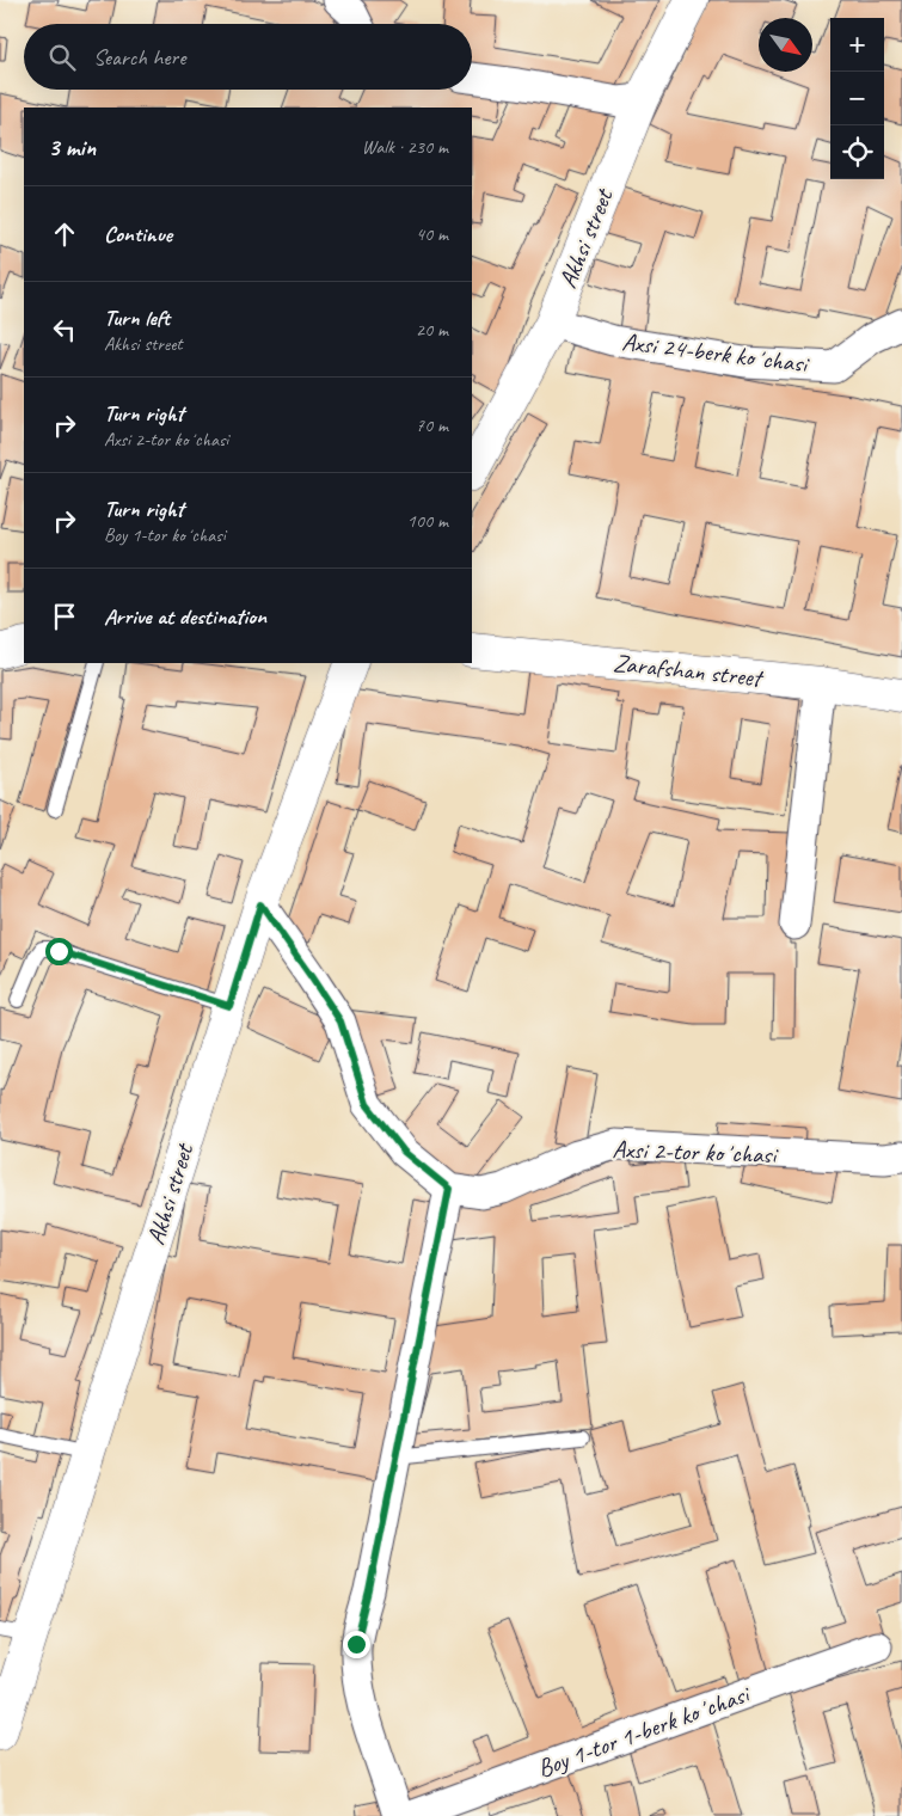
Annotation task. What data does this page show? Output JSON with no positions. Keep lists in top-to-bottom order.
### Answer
{
  "streets": {
    "street": [
      "Akhsi street",
      "Аxsi 24-berk koʼchasi",
      "Zarafshan street",
      "Аxsi 2-tor koʼchasi",
      "Boy 1-tor 1-berk koʼchasi"
    ]
  },
  "crossings": [
    ["Akhsi street", "Аxsi 24-berk koʼchasi"]
  ],
  "north": "bottom right",
  "page": {
    "map_buttons": ["+", "−"],
    "search": "Search here",
    "heading": ["3 min", "Walk · 230 m"],
    "list": [
      ["Continue", "40 m"],
      ["Turn left", "Akhsi street", "20 m"],
      ["Turn right", "Аxsi 2-tor koʼchasi", "70 m"],
      ["Turn right", "Boy 1-tor koʼchasi", "100 m"],
      "Arrive at destination"
    ]
  }
}
